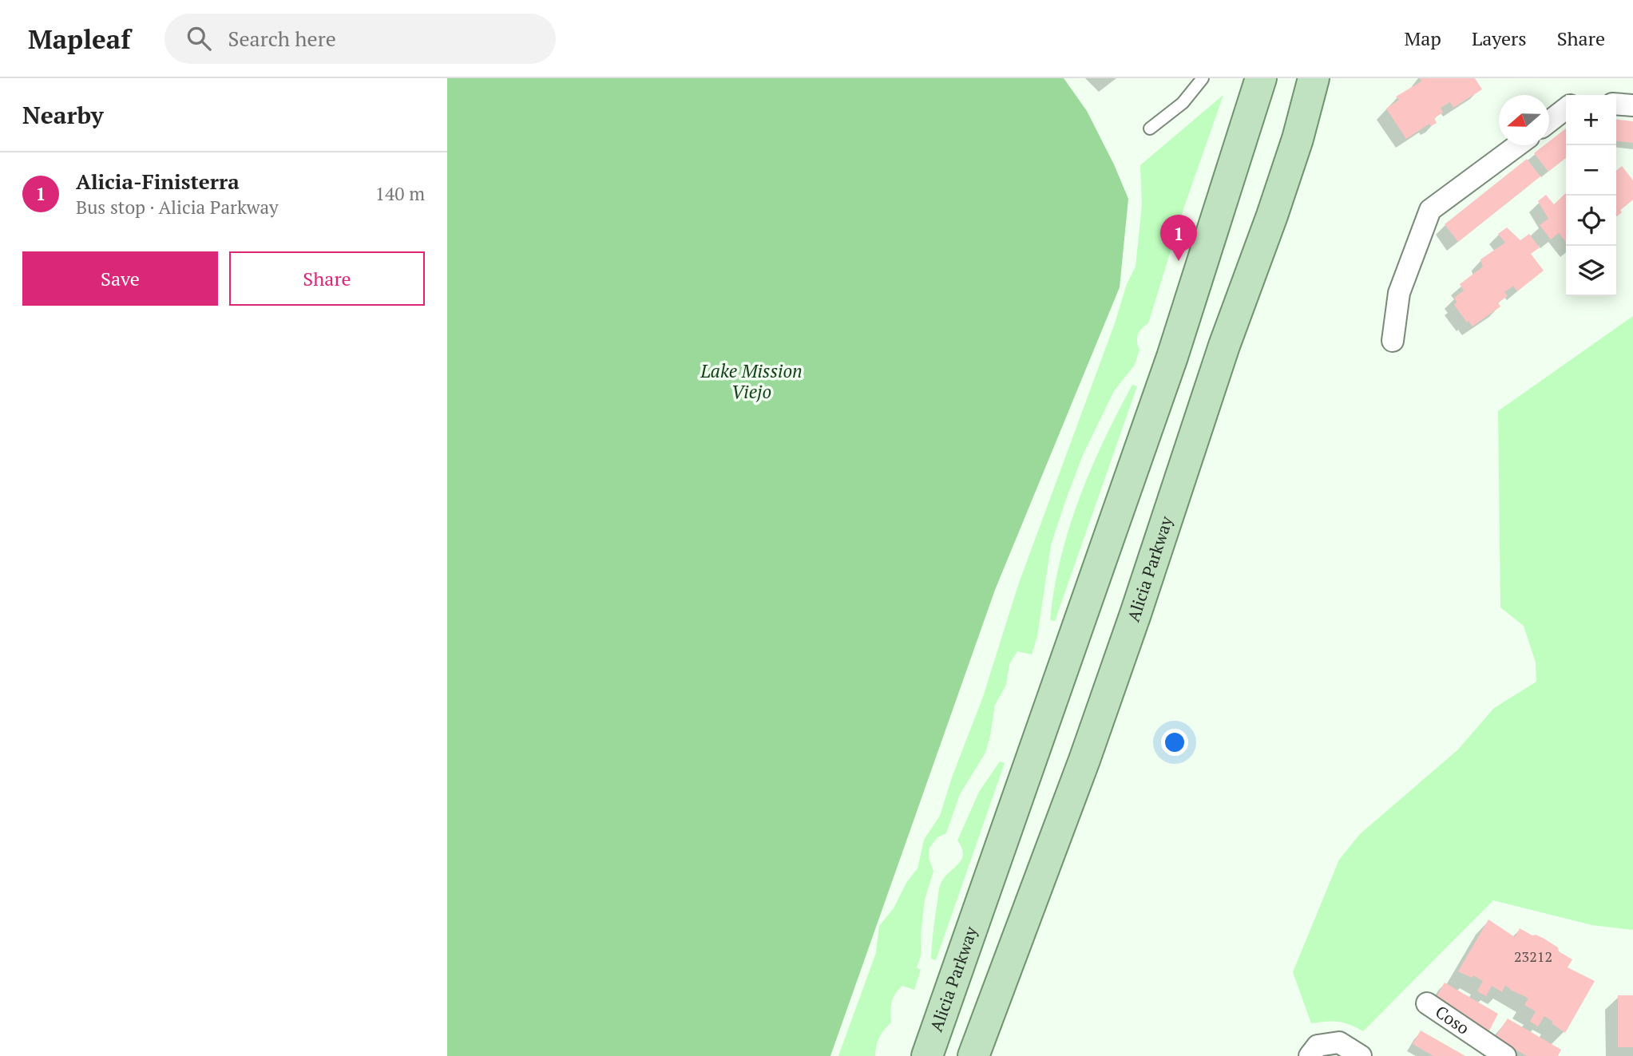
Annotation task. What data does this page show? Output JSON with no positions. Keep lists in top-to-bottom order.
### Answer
{
  "streets": {
    "main road": ["Alicia Parkway"],
    "street": ["Coso"]
  },
  "water": ["Lake Mission Viejo"],
  "house_numbers": ["23212"],
  "north": "left",
  "page": {
    "header": "Mapleaf",
    "search": "Search here",
    "nav": ["Map", "Layers", "Share"],
    "heading": "Nearby",
    "map_buttons": ["+", "−"],
    "list": [
      {
        "mark": "1",
        "name": "Alicia-Finisterra",
        "note": "Bus stop · Alicia Parkway",
        "value": "140 m"
      }
    ],
    "pins": "1",
    "buttons": ["Save", "Share"]
  }
}
